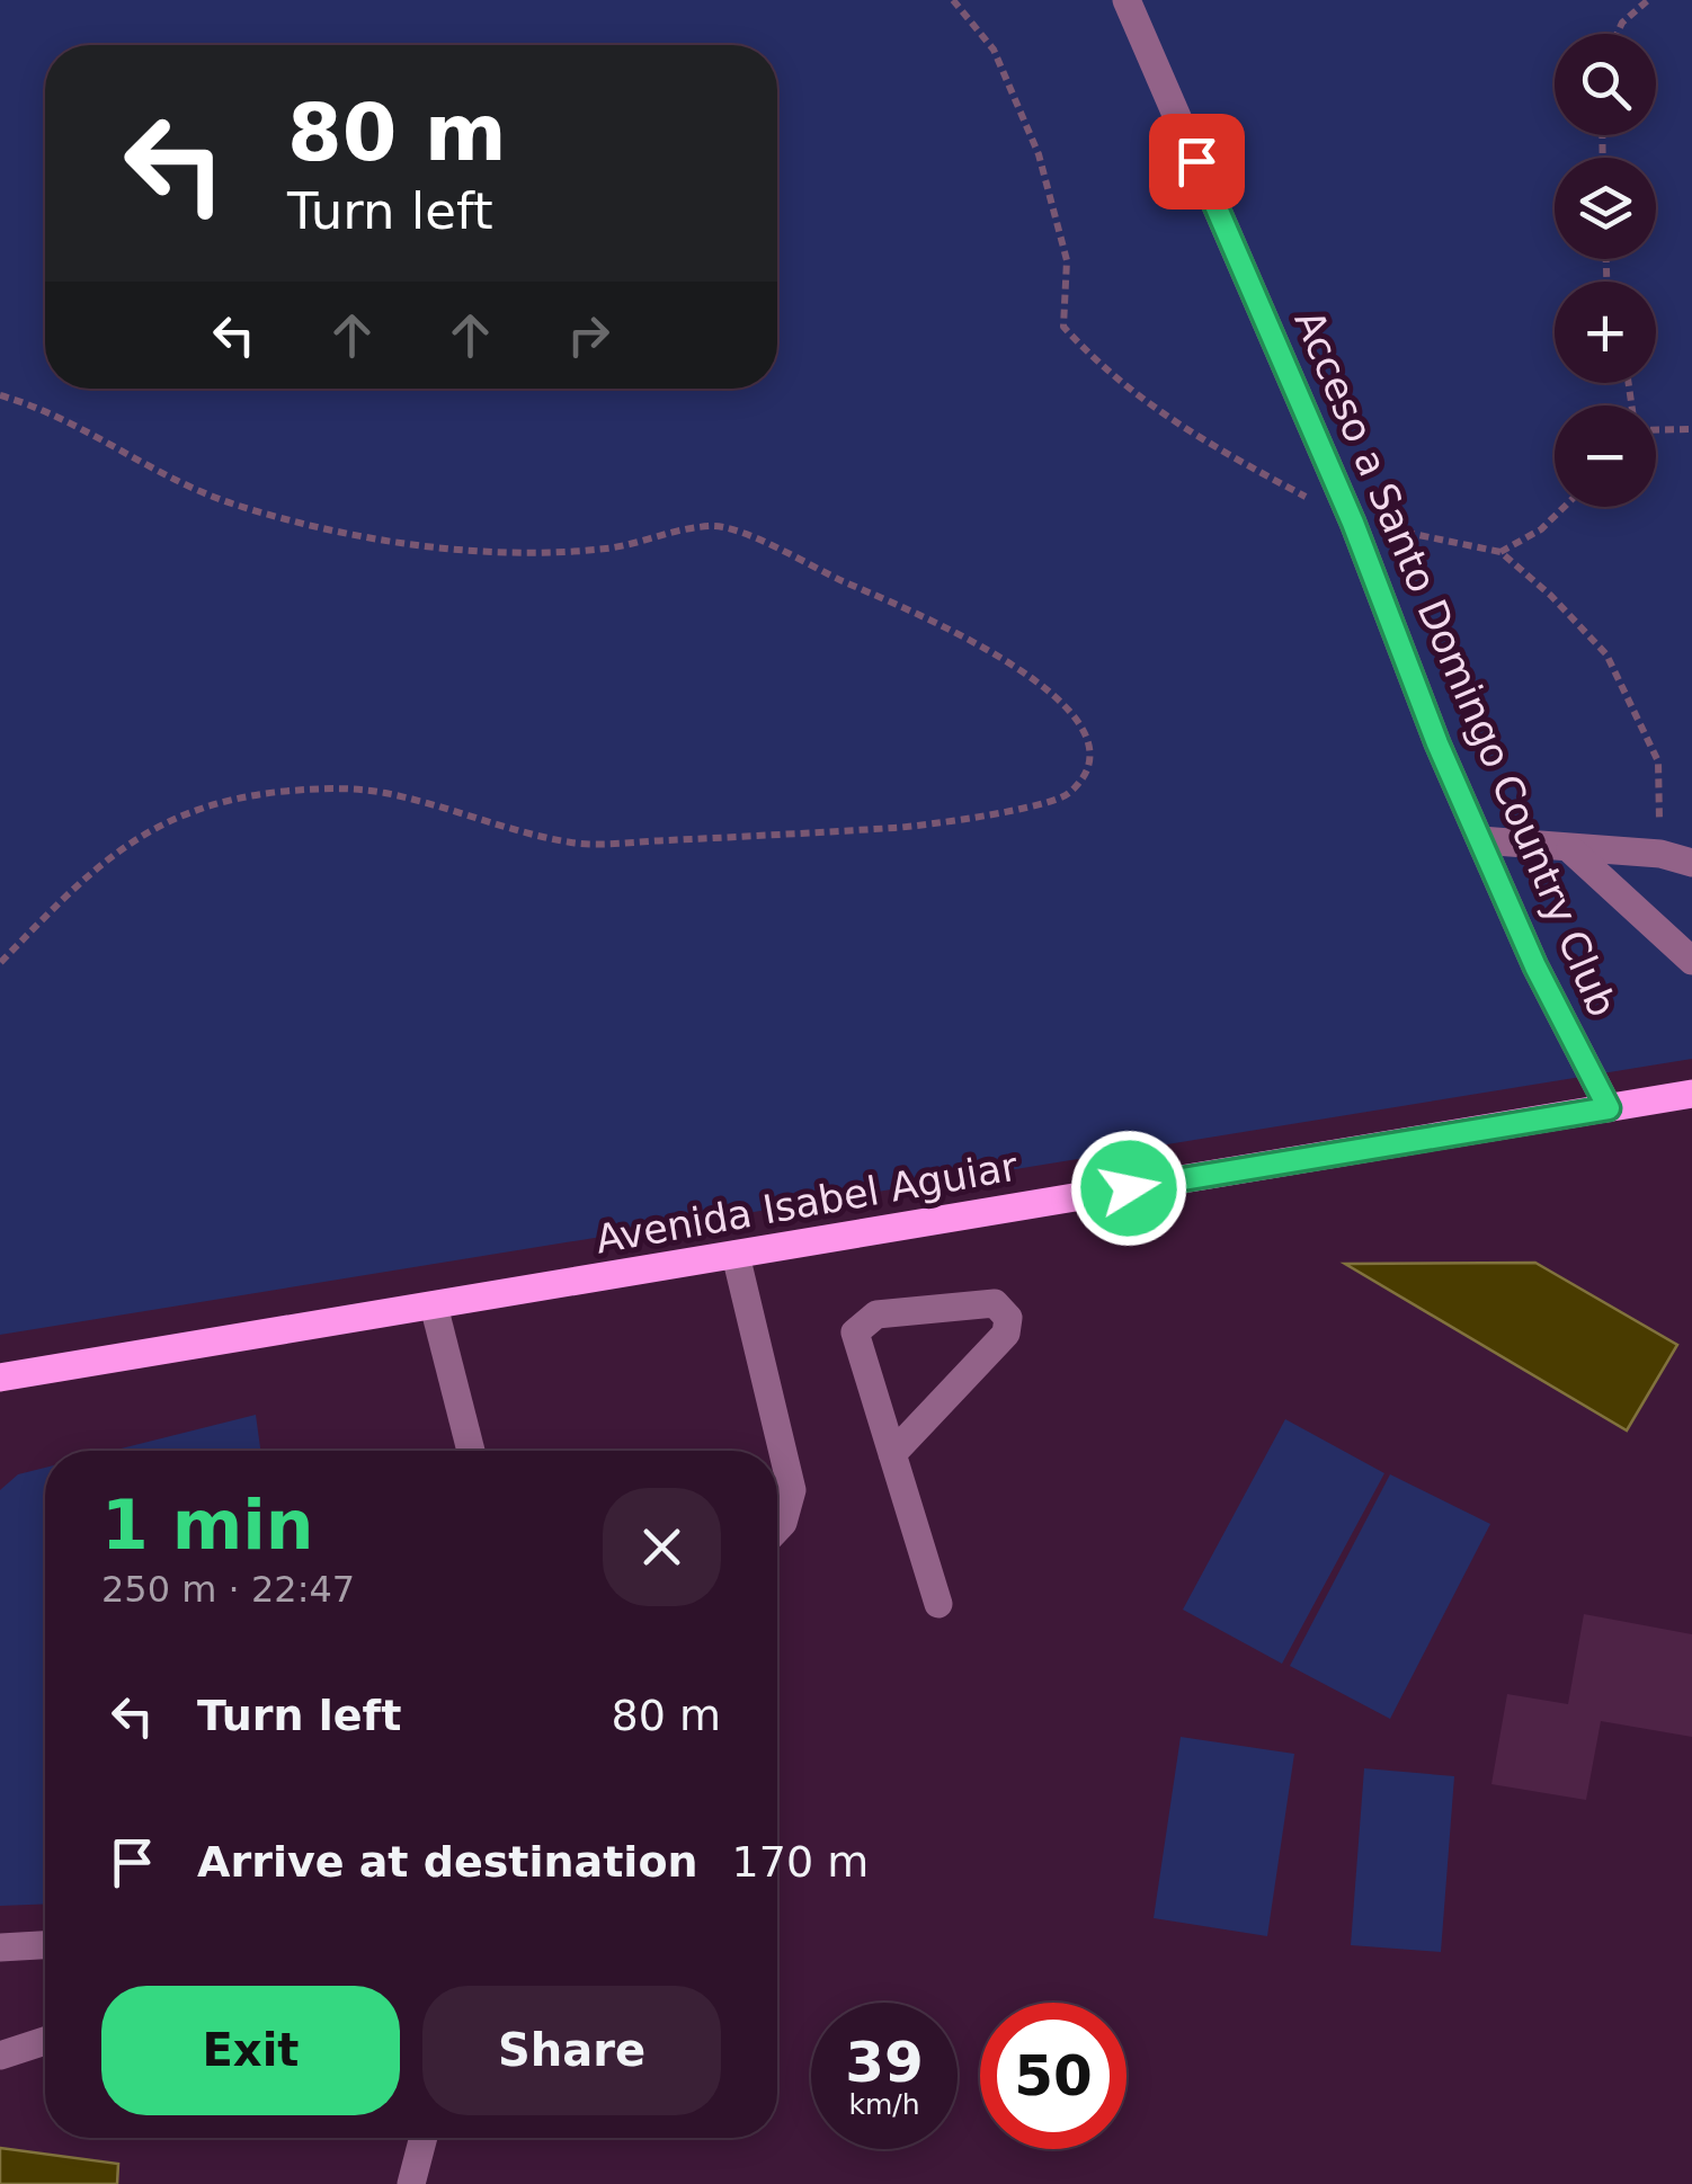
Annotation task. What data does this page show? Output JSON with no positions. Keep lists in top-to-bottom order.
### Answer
{
  "streets": {
    "main road": ["Avenida Isabel Aguiar"],
    "lane": ["Acceso a Santo Domingo Country Club"]
  },
  "crossings": [
    ["Acceso a Santo Domingo Country Club", "Avenida Isabel Aguiar"]
  ],
  "page": {
    "map_buttons": ["+", "−"],
    "turn": ["80 m", "Turn left"],
    "heading": ["1 min", "250 m · 22:47"],
    "list": [
      {
        "name": "Turn left",
        "value": "80 m"
      },
      {
        "name": "Arrive at destination",
        "value": "170 m"
      }
    ],
    "buttons": ["Exit", "Share"],
    "speed": "39 km/h",
    "limit": "50"
  }
}
